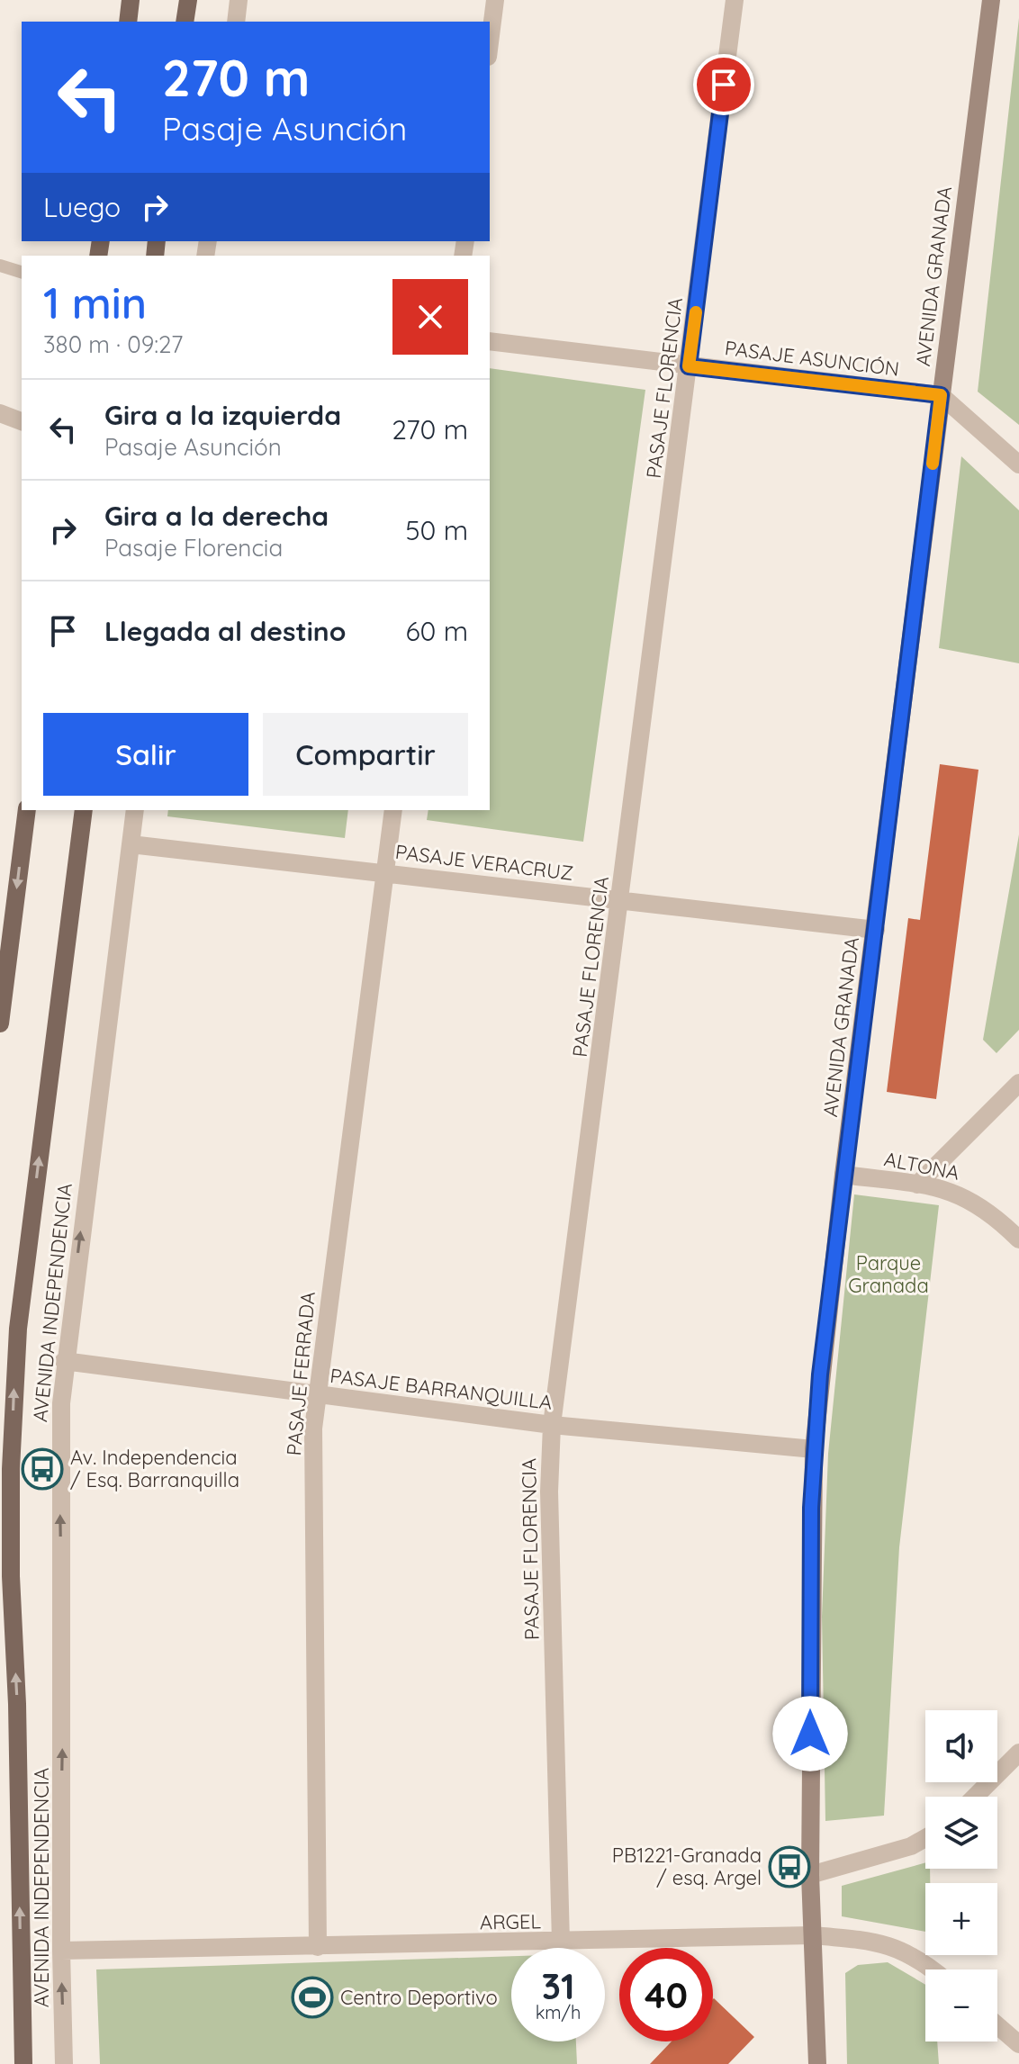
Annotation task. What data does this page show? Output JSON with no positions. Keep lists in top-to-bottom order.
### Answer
{
  "streets": {
    "main road": ["AVENIDA INDEPENDENCIA"],
    "street": [
      "AVENIDA GRANADA",
      "PASAJE ASUNCIÓN",
      "PASAJE FLORENCIA",
      "PASAJE VERACRUZ",
      "ALTONA",
      "PASAJE FERRADA",
      "PASAJE BARRANQUILLA",
      "ARGEL"
    ]
  },
  "crossings": [
    ["AVENIDA GRANADA", "PASAJE ASUNCIÓN"],
    ["AVENIDA GRANADA", "PASAJE VERACRUZ"],
    ["AVENIDA GRANADA", "ALTONA"],
    ["AVENIDA GRANADA", "PASAJE BARRANQUILLA"],
    ["AVENIDA GRANADA", "ARGEL"],
    ["PASAJE ASUNCIÓN", "PASAJE FLORENCIA"],
    ["PASAJE FLORENCIA", "PASAJE VERACRUZ"],
    ["PASAJE FLORENCIA", "PASAJE BARRANQUILLA"],
    ["PASAJE FLORENCIA", "ARGEL"],
    ["PASAJE VERACRUZ", "AVENIDA INDEPENDENCIA"],
    ["PASAJE VERACRUZ", "PASAJE FERRADA"],
    ["AVENIDA INDEPENDENCIA", "PASAJE BARRANQUILLA"],
    ["AVENIDA INDEPENDENCIA", "ARGEL"],
    ["PASAJE FERRADA", "PASAJE BARRANQUILLA"],
    ["PASAJE FERRADA", "ARGEL"]
  ],
  "one_way": ["AVENIDA INDEPENDENCIA"],
  "parks": ["Parque Granada"],
  "places": {
    "bus stop": ["Av. Independencia / Esq. Barranquilla", "PB1221-Granada / esq. Argel"],
    "sports": ["Centro Deportivo"]
  },
  "page": {
    "turn": ["270 m", "Pasaje Asunción"],
    "then": "Luego",
    "heading": ["1 min", "380 m · 09:27"],
    "list": [
      {
        "name": "Gira a la izquierda",
        "note": "Pasaje Asunción",
        "value": "270 m"
      },
      {
        "name": "Gira a la derecha",
        "note": "Pasaje Florencia",
        "value": "50 m"
      },
      {
        "name": "Llegada al destino",
        "value": "60 m"
      }
    ],
    "buttons": ["Salir", "Compartir"],
    "map_buttons": ["+", "−"],
    "speed": "31 km/h",
    "limit": "40"
  }
}
